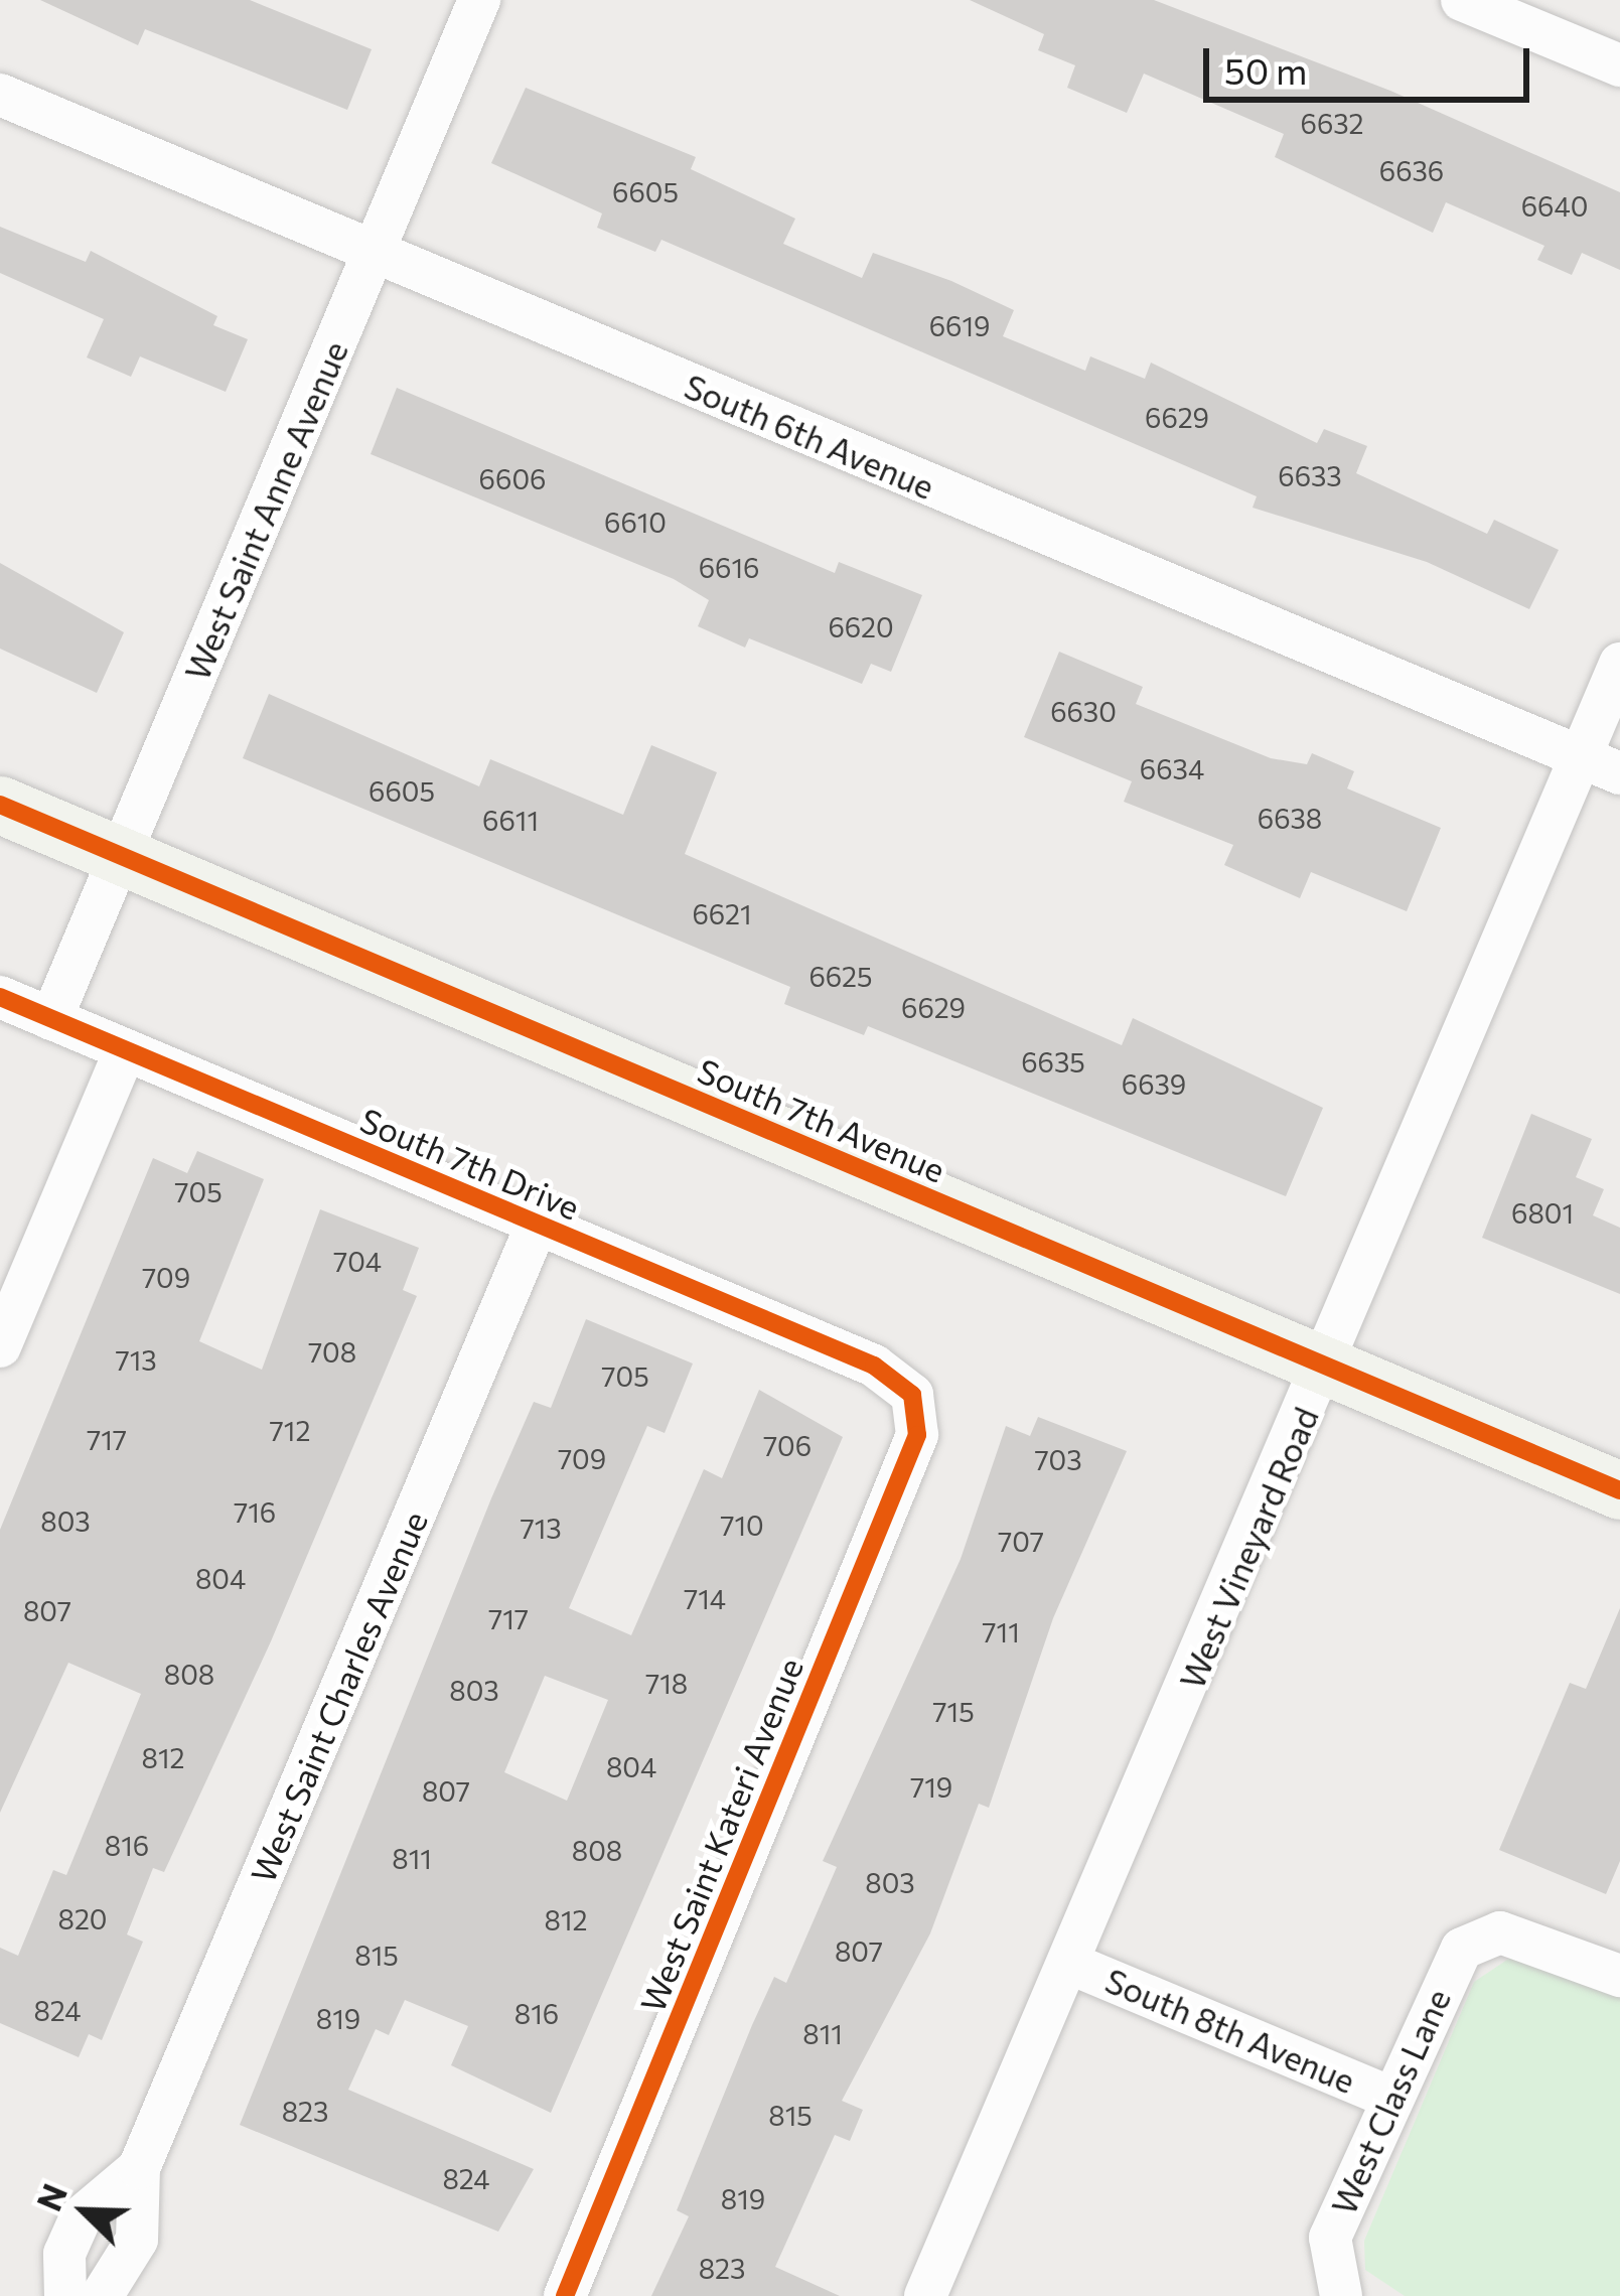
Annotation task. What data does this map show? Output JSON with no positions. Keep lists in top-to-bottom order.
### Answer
{
  "streets": {
    "main road": ["South 7th Avenue"],
    "street": [
      "South 6th Avenue",
      "West Saint Anne Avenue",
      "South 7th Drive",
      "West Vineyard Road",
      "West Saint Charles Avenue",
      "West Saint Kateri Avenue",
      "South 8th Avenue",
      "West Class Lane"
    ]
  },
  "crossings": [
    ["South 6th Avenue", "West Saint Anne Avenue"],
    ["South 6th Avenue", "West Vineyard Road"],
    ["West Saint Anne Avenue", "South 7th Avenue"],
    ["West Saint Anne Avenue", "South 7th Drive"],
    ["South 7th Avenue", "West Vineyard Road"],
    ["South 7th Drive", "West Saint Charles Avenue"],
    ["South 7th Drive", "West Saint Kateri Avenue"],
    ["West Vineyard Road", "South 8th Avenue"],
    ["South 8th Avenue", "West Class Lane"]
  ],
  "house_numbers": [
    "6632",
    "6636",
    "6605",
    "6640",
    "6619",
    "6629",
    "6633",
    "6606",
    "6610",
    "6616",
    "6620",
    "6630",
    "6634",
    "6605",
    "6638",
    "6611",
    "6621",
    "6625",
    "6629",
    "6635",
    "6639",
    "705",
    "6801",
    "704",
    "709",
    "708",
    "713",
    "705",
    "712",
    "717",
    "706",
    "709",
    "703",
    "716",
    "803",
    "710",
    "713",
    "707",
    "804",
    "714",
    "807",
    "717",
    "711",
    "808",
    "718",
    "803",
    "715",
    "812",
    "804",
    "719",
    "807",
    "816",
    "808",
    "811",
    "803",
    "820",
    "812",
    "807",
    "815",
    "824",
    "816",
    "819",
    "811",
    "823",
    "815",
    "824",
    "819",
    "823"
  ],
  "scale_bar": "50 m",
  "north": "top left"
}
